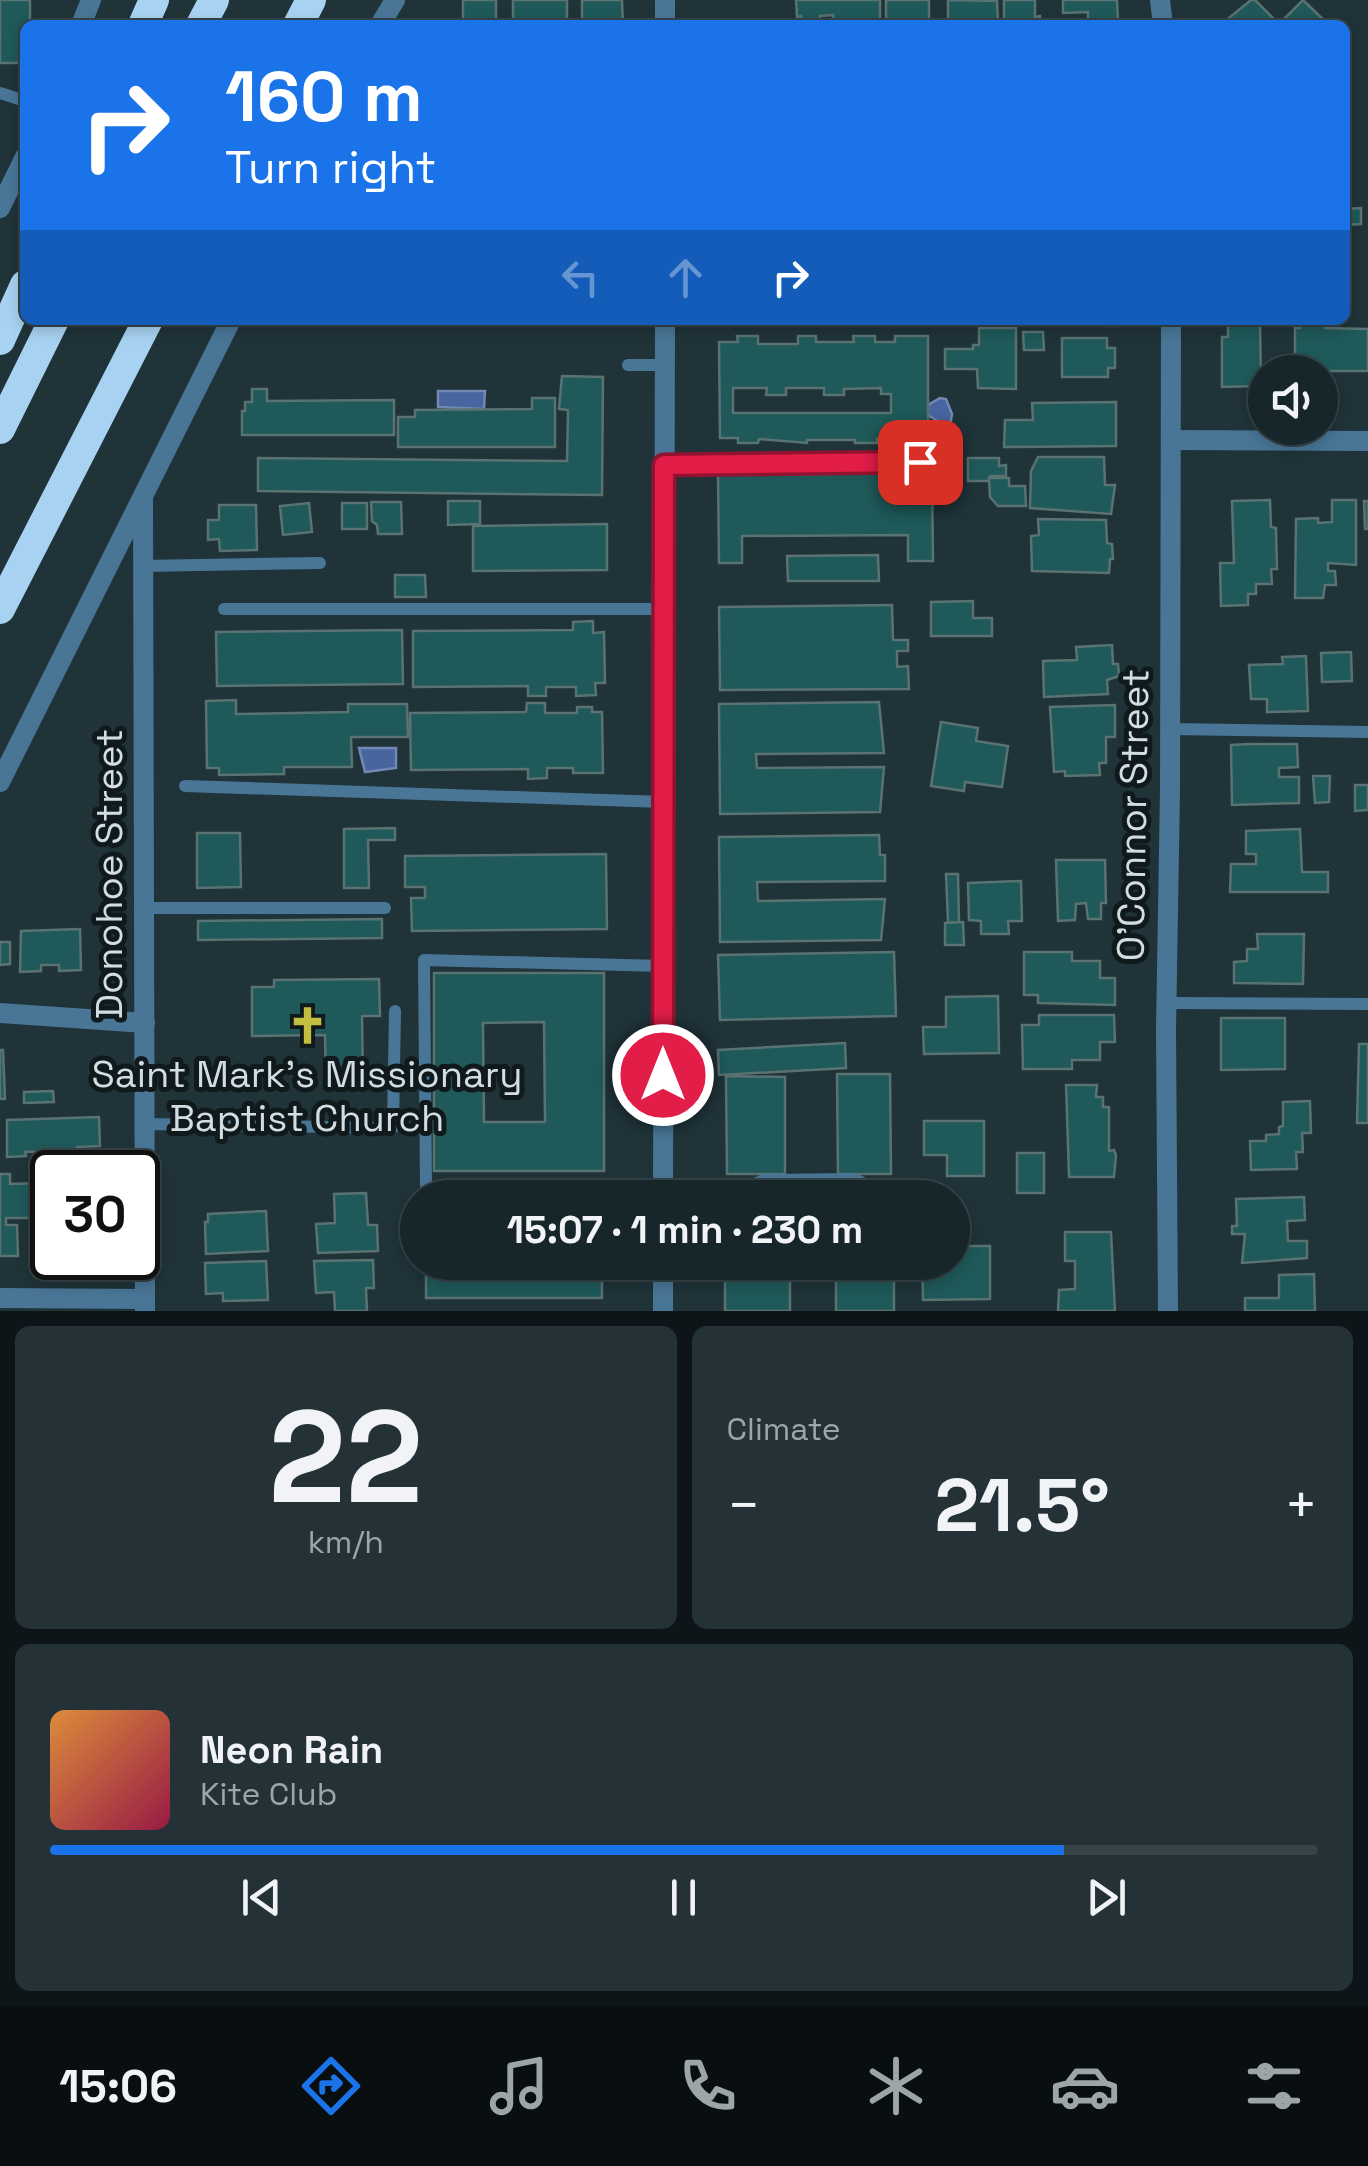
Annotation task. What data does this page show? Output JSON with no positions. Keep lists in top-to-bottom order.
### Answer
{
  "streets": {
    "street": ["O'Connor Street", "Donohoe Street"]
  },
  "places": {
    "church": ["Saint Mark's Missionary Baptist Church"]
  },
  "page": {
    "turn": ["160 m", "Turn right"],
    "limit": "30",
    "trip": "15:07 · 1 min · 230 m",
    "tile": [
      ["22", "km/h"],
      "Climate"
    ],
    "heat": ["−", "21.5°", "+"],
    "song": ["Neon Rain", "Kite Club"],
    "tabs": "15:06"
  }
}
